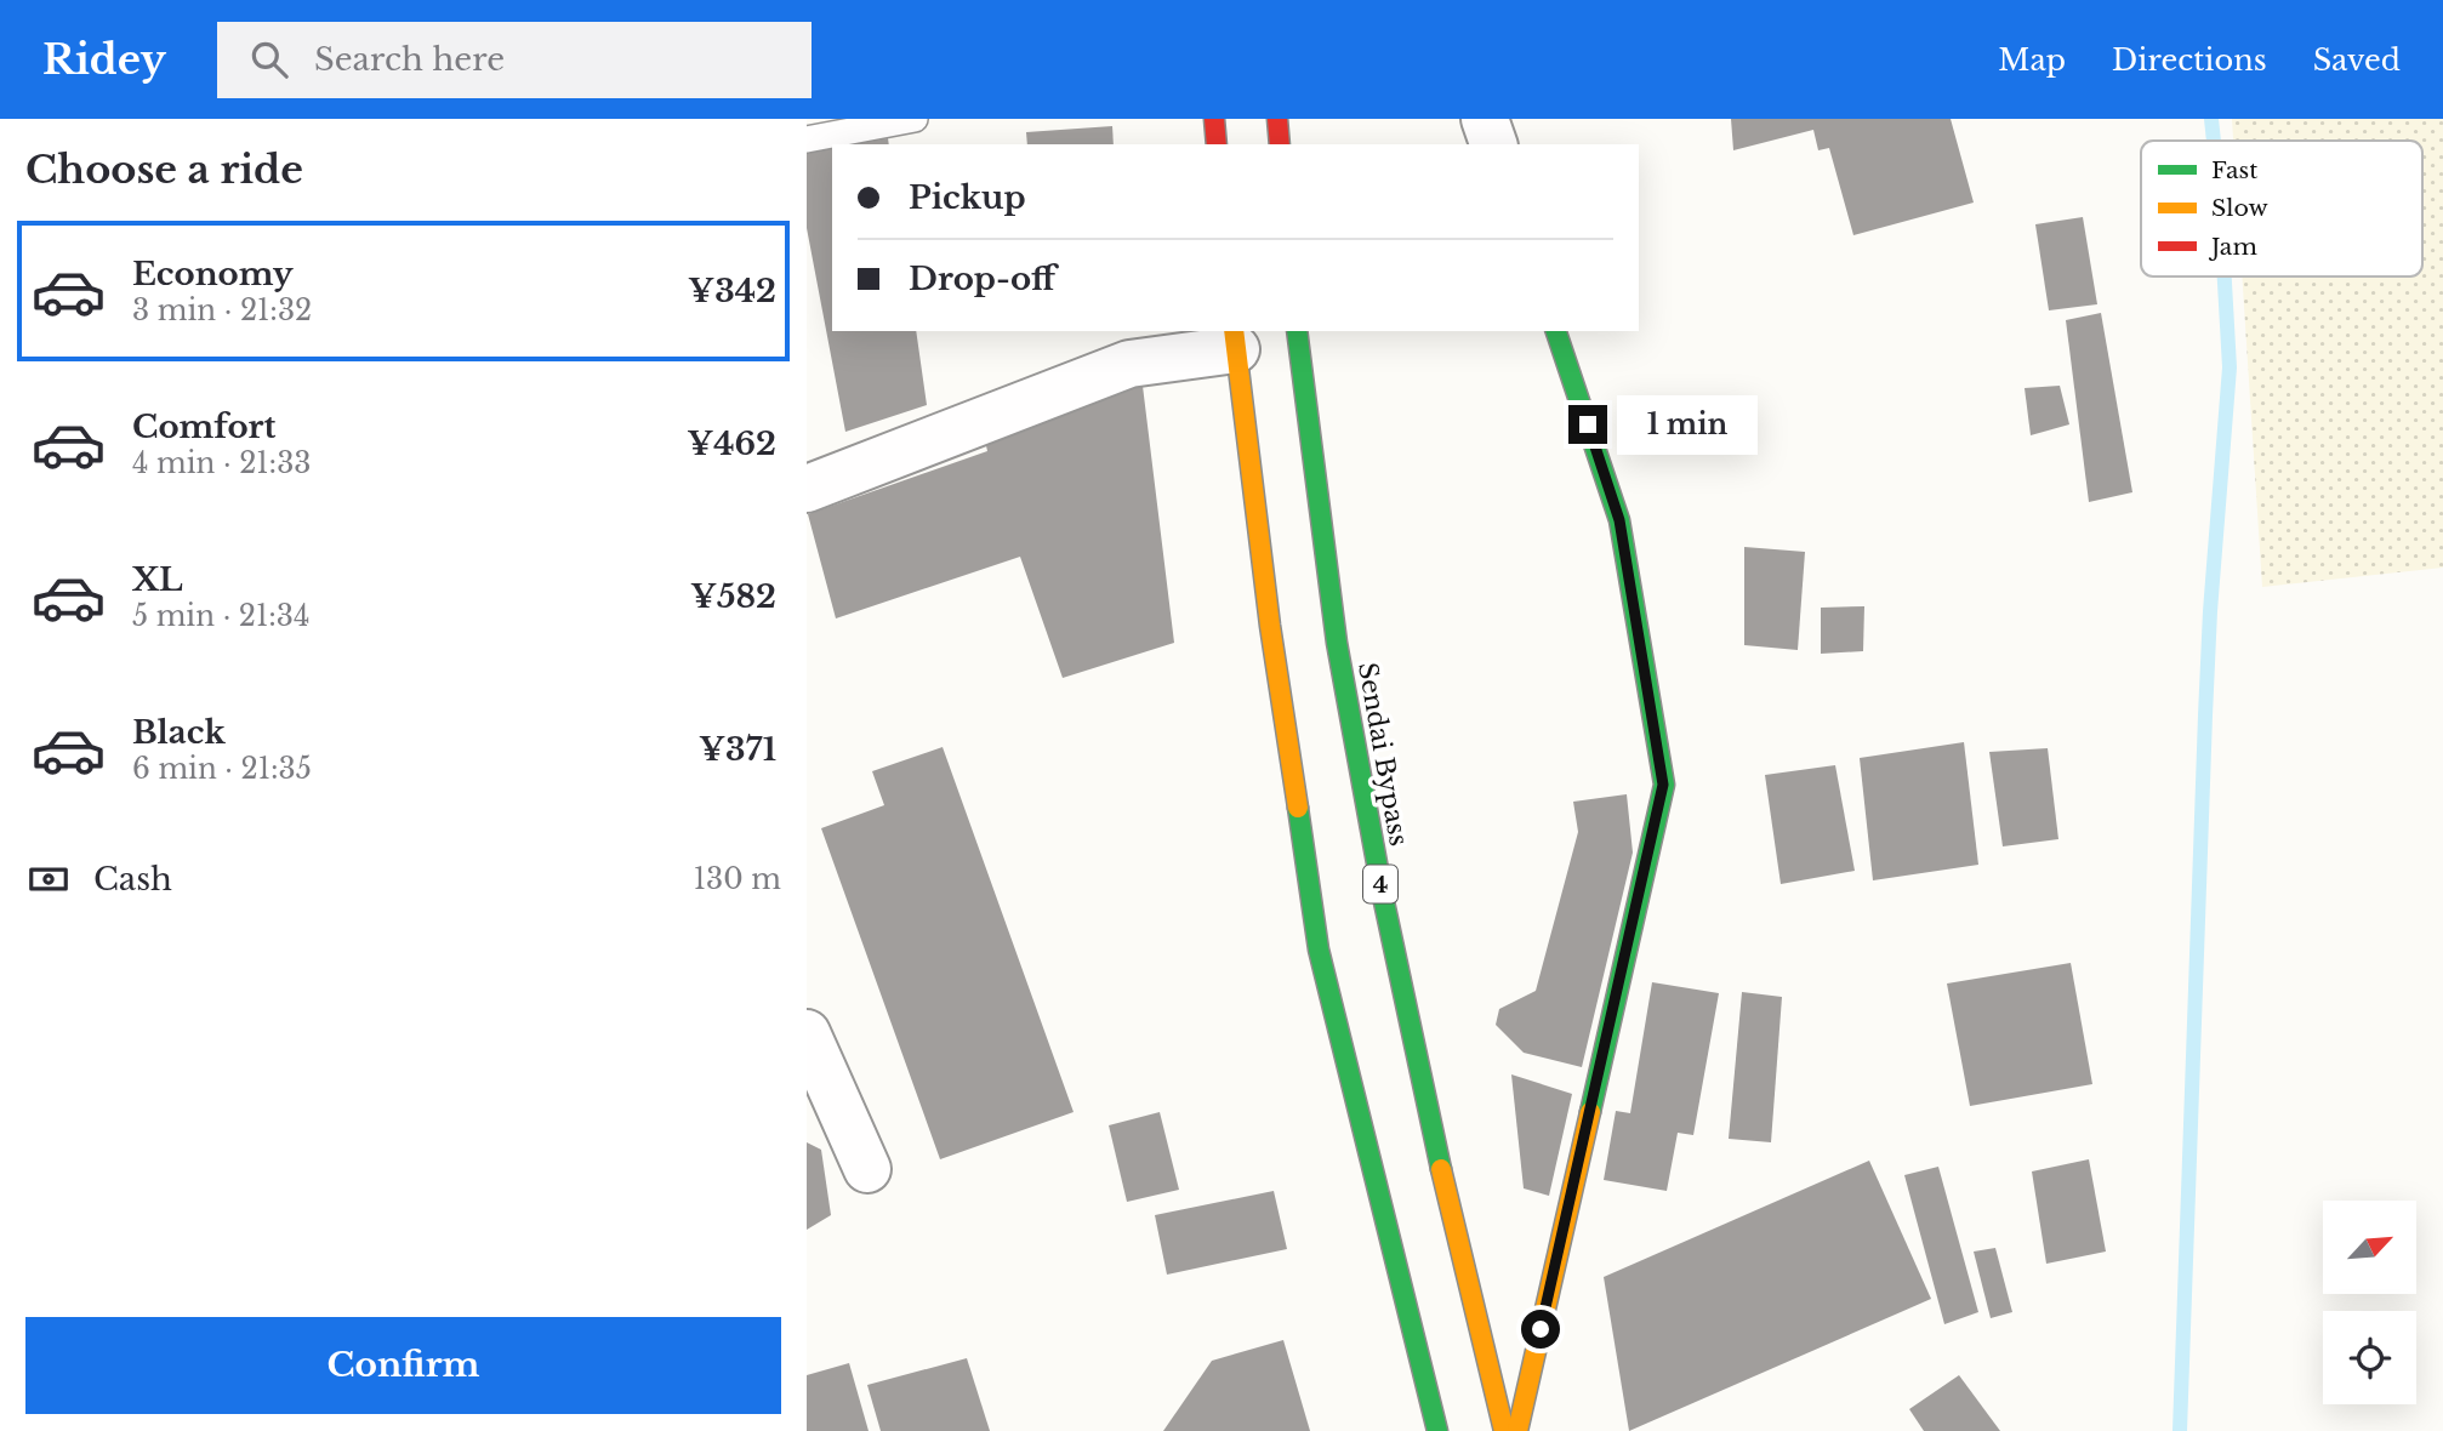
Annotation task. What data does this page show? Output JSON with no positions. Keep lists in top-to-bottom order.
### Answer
{
  "streets": {
    "main road": ["Sendai Bypass", "4"]
  },
  "legend": ["Fast", "Slow", "Jam"],
  "north": "top right",
  "page": {
    "header": "Ridey",
    "search": "Search here",
    "nav": ["Map", "Directions", "Saved"],
    "heading": "Choose a ride",
    "banner": ["Pickup", "Drop-off"],
    "list": [
      {
        "name": "Economy",
        "note": "3 min · 21:32",
        "value": "¥342"
      },
      {
        "name": "Comfort",
        "note": "4 min · 21:33",
        "value": "¥462"
      },
      {
        "name": "XL",
        "note": "5 min · 21:34",
        "value": "¥582"
      },
      {
        "name": "Black",
        "note": "6 min · 21:35",
        "value": "¥371"
      }
    ],
    "bubble": "1 min",
    "pay": ["Cash", "130 m"],
    "buttons": "Confirm"
  }
}
